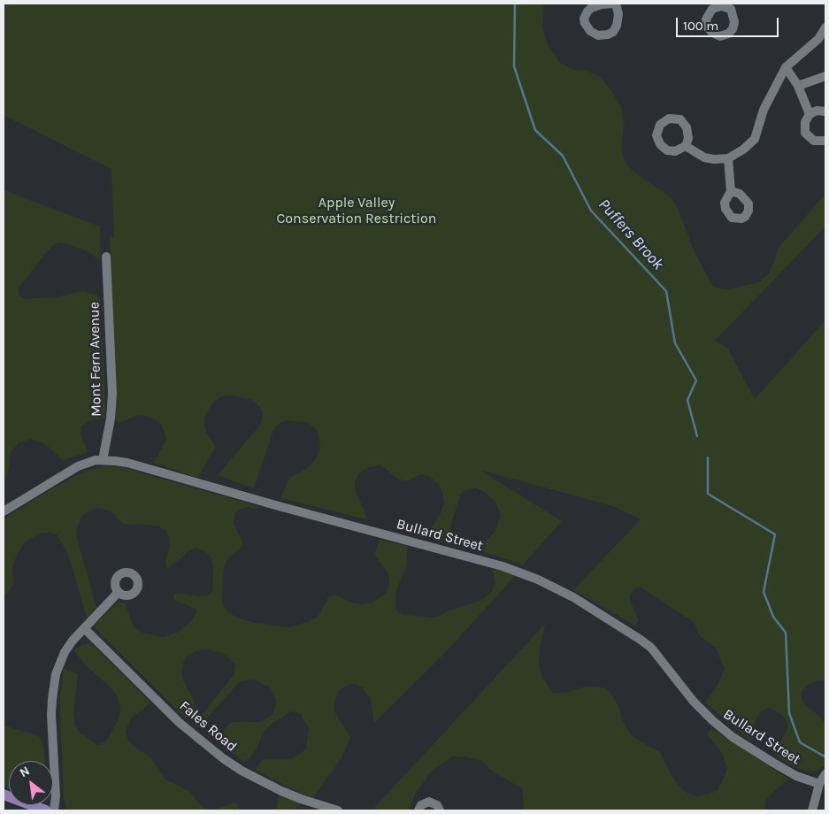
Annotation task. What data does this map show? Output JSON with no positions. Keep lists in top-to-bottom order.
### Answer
{
  "streets": {
    "street": ["Mont Fern Avenue", "Bullard Street", "Fales Road"]
  },
  "crossings": [
    ["Mont Fern Avenue", "Bullard Street"]
  ],
  "water": ["Puffers Brook"],
  "parks": ["Apple Valley Conservation Restriction"],
  "scale_bar": "100 m",
  "north": "top left"
}
